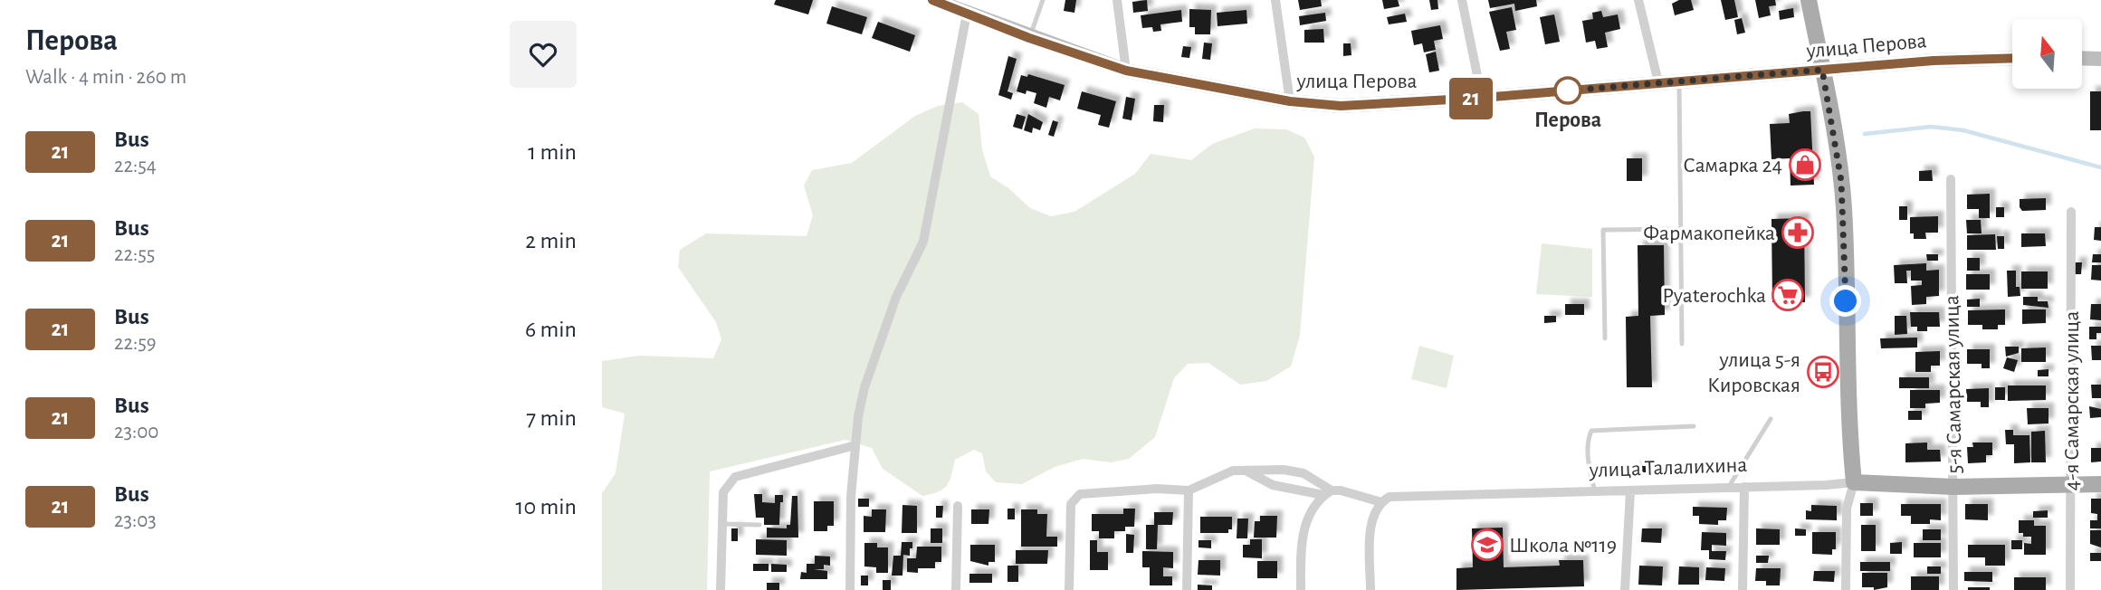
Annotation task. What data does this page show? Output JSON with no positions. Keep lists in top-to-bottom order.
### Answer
{
  "streets": {
    "main road": ["улица Талалихина"],
    "street": ["улица Перова", "5-я Самарская улица", "4-я Самарская улица"]
  },
  "crossings": [
    ["5-я Самарская улица", "улица Талалихина"],
    ["4-я Самарская улица", "улица Талалихина"]
  ],
  "places": {
    "other": ["Перова"],
    "shop": ["Самарка 24"],
    "pharmacy": ["Фармакопейка"],
    "supermarket": ["Pyaterochka"],
    "bus stop": ["улица 5-я Кировская"],
    "school or university": ["Школа №119"]
  },
  "lines": ["bus line 21"],
  "north": "top",
  "page": {
    "heading": ["Перова", "Walk · 4 min · 260 m"],
    "on_map": "21",
    "list": [
      {
        "mark": "21",
        "name": "Bus",
        "note": "22:54",
        "value": "1 min"
      },
      {
        "mark": "21",
        "name": "Bus",
        "note": "22:55",
        "value": "2 min"
      },
      {
        "mark": "21",
        "name": "Bus",
        "note": "22:59",
        "value": "6 min"
      },
      {
        "mark": "21",
        "name": "Bus",
        "note": "23:00",
        "value": "7 min"
      },
      {
        "mark": "21",
        "name": "Bus",
        "note": "23:03",
        "value": "10 min"
      }
    ]
  }
}
